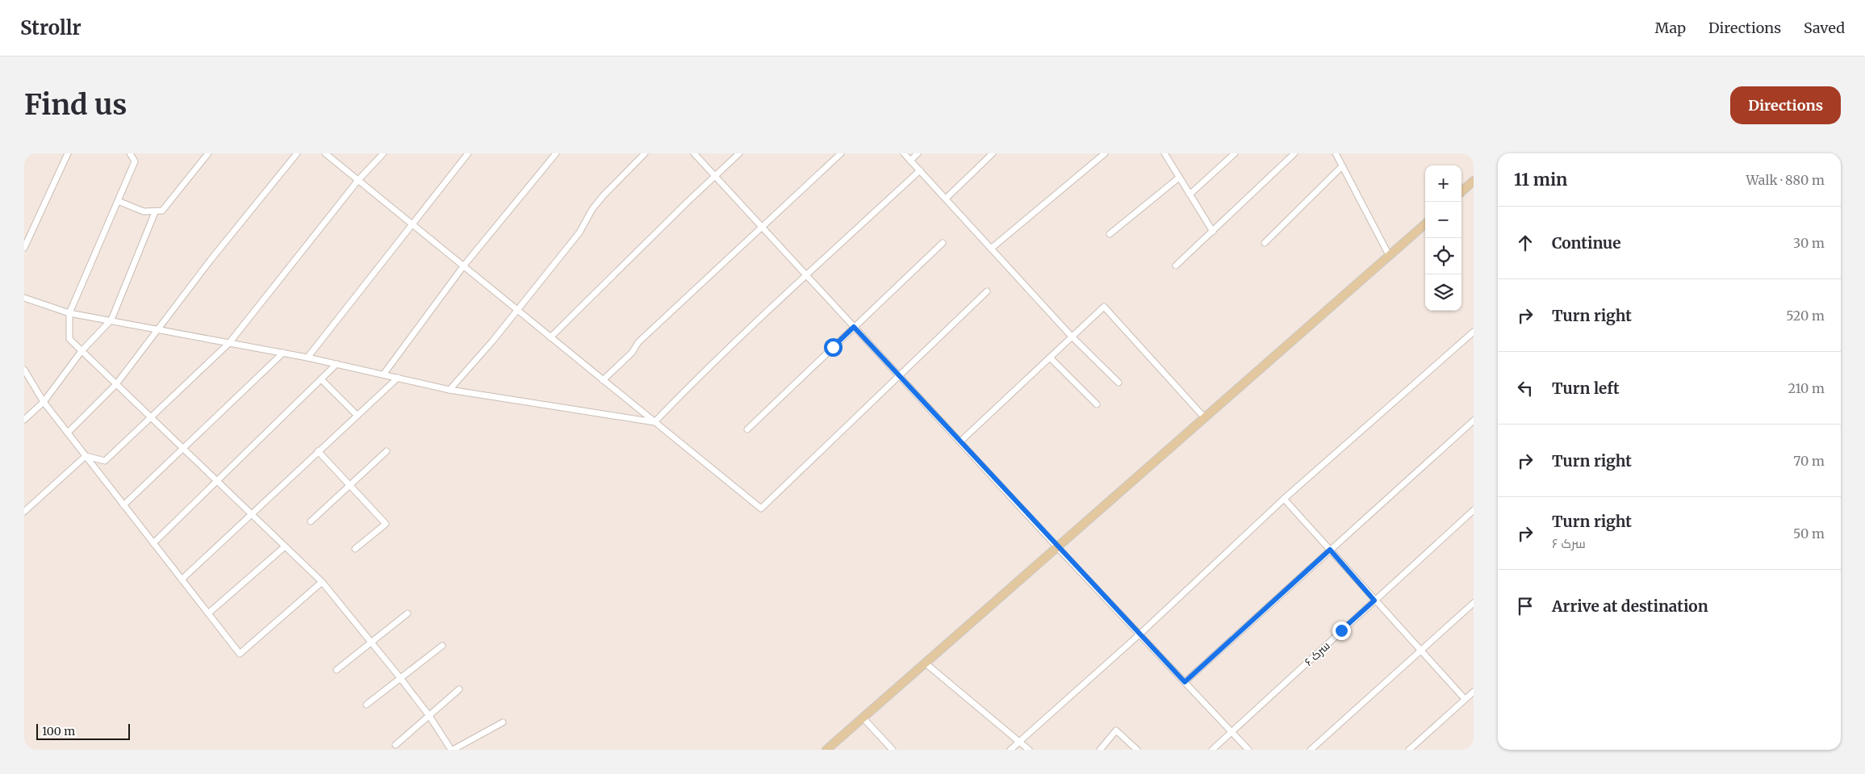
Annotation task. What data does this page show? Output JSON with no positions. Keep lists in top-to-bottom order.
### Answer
{
  "streets": {
    "street": ["سرک ۶"]
  },
  "scale_bar": "100 m",
  "page": {
    "header": "Strollr",
    "nav": ["Map", "Directions", "Saved"],
    "buttons": "Directions",
    "title": "Find us",
    "heading": ["11 min", "Walk · 880 m"],
    "map_buttons": ["+", "−"],
    "list": [
      ["Continue", "30 m"],
      ["Turn right", "520 m"],
      ["Turn left", "210 m"],
      ["Turn right", "70 m"],
      ["Turn right", "سرک ۶", "50 m"],
      "Arrive at destination"
    ],
    "scale": "100 m"
  }
}
